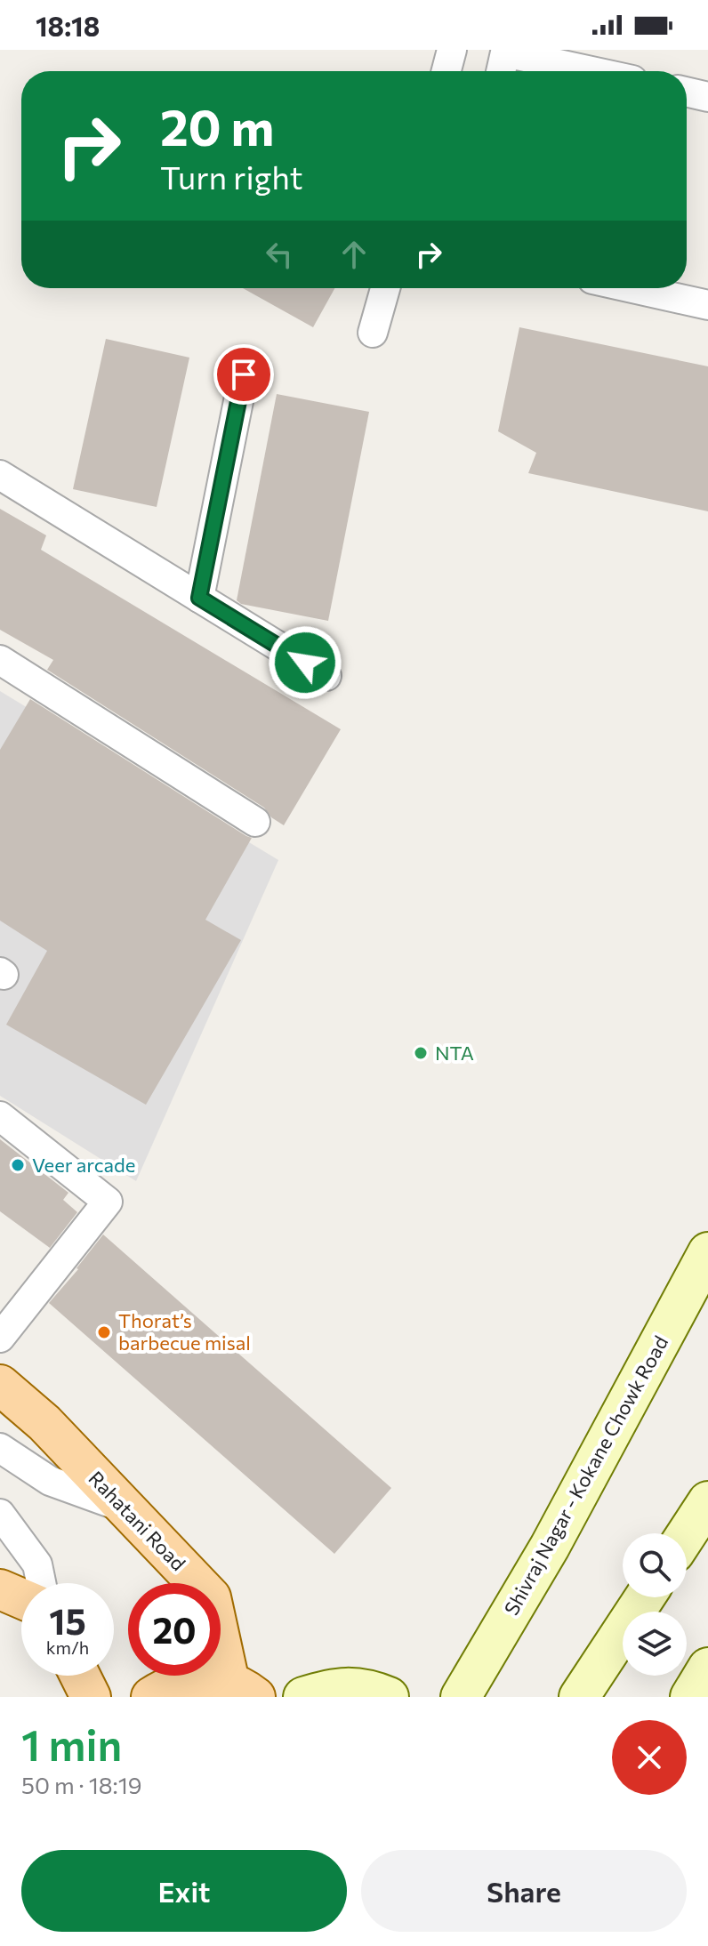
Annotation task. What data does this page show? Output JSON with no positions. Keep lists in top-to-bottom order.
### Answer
{
  "streets": {
    "main road": ["Rahatani Road"],
    "street": ["Shivraj Nagar - Kokane Chowk Road"]
  },
  "places": ["NTA", "Veer arcade", "Thorat’s barbecue misal"],
  "page": {
    "status": "18:18",
    "turn": ["20 m", "Turn right"],
    "speed": "15 km/h",
    "limit": "20",
    "heading": ["1 min", "50 m · 18:19"],
    "buttons": ["Exit", "Share"]
  }
}
